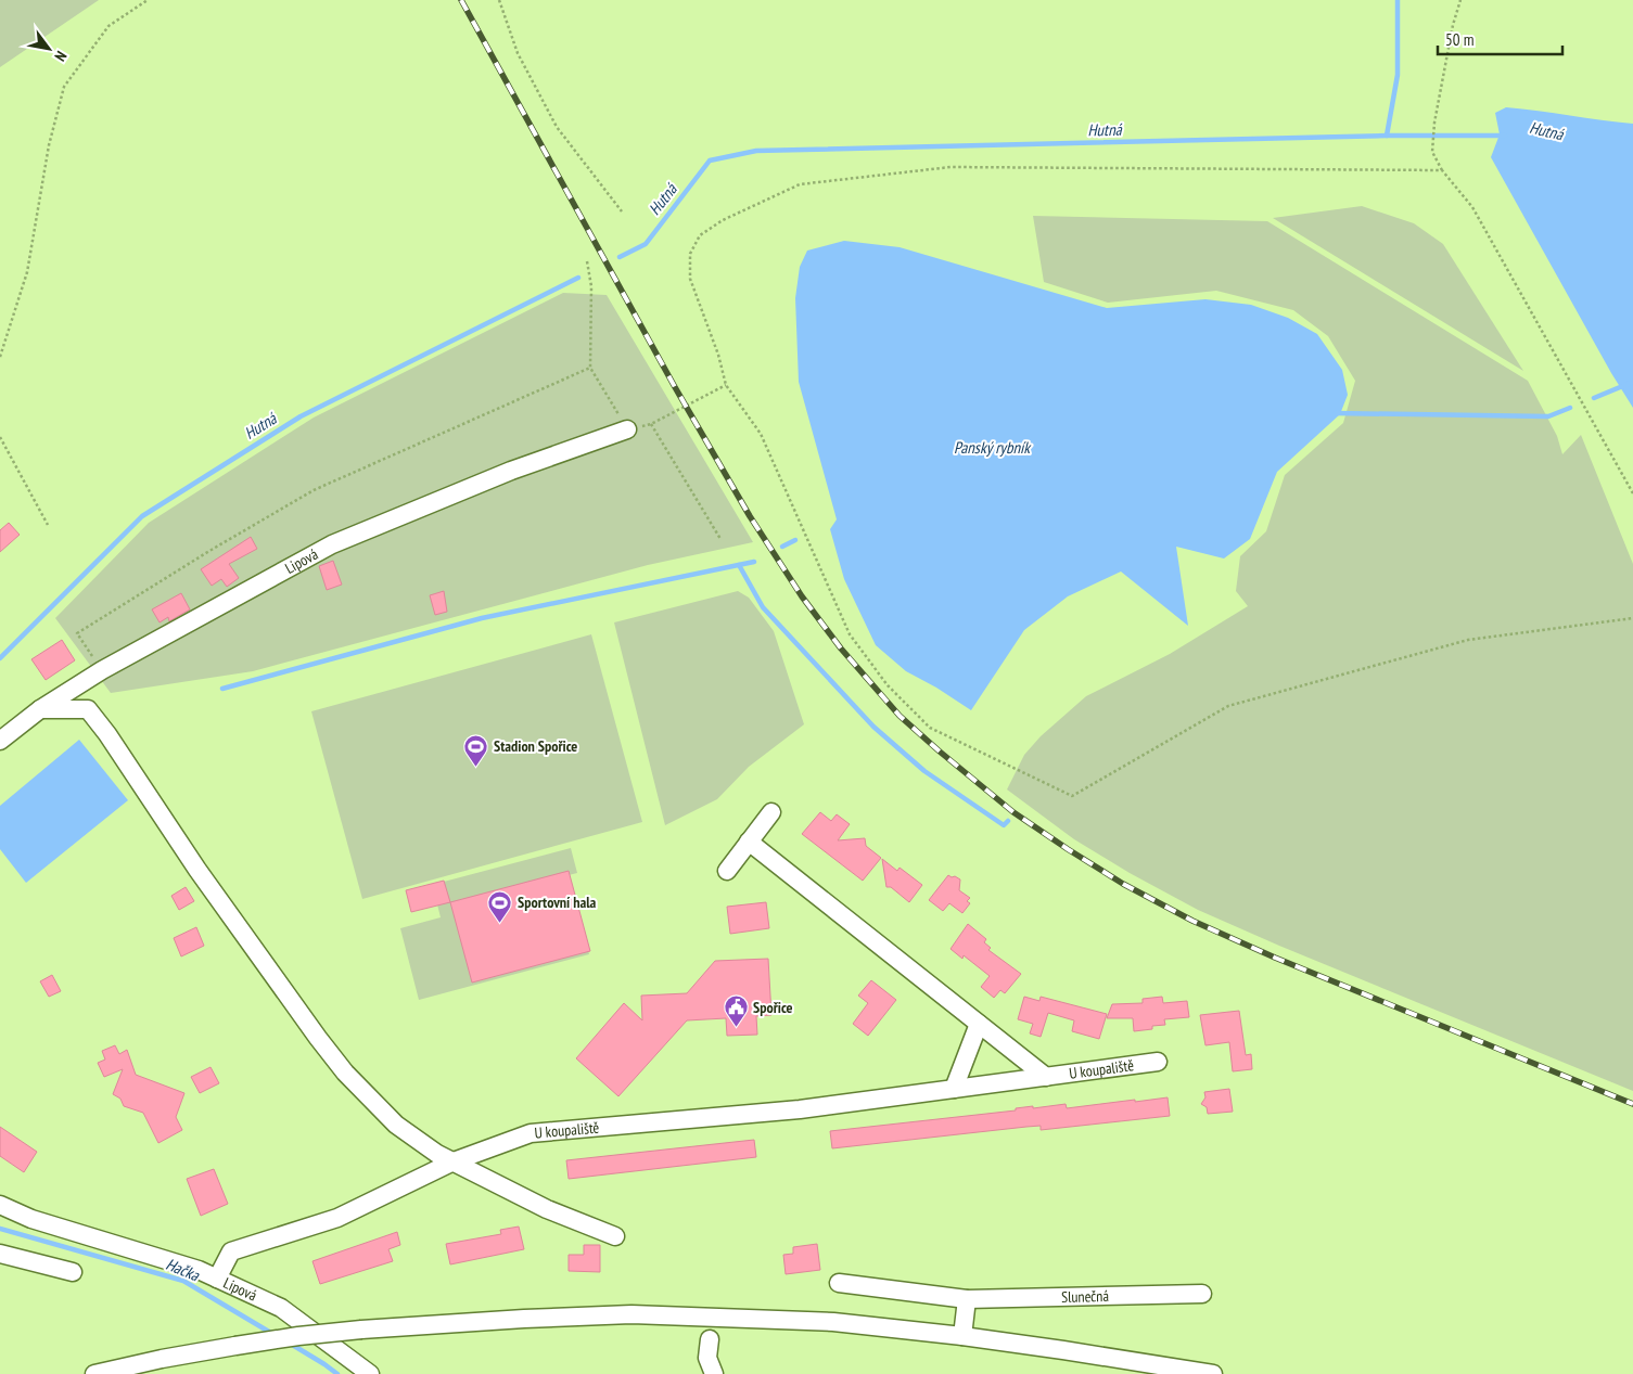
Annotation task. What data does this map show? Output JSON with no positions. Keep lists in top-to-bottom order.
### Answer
{
  "streets": {
    "street": ["Lipová", "U koupaliště", "Slunečná"]
  },
  "crossings": [
    ["Lipová", "U koupaliště"]
  ],
  "water": ["Hutná", "Panský rybník", "Hačka"],
  "places": {
    "sports": ["Stadion Spořice", "Sportovní hala"],
    "public building": ["Spořice"]
  },
  "scale_bar": "50 m",
  "north": "bottom right"
}
